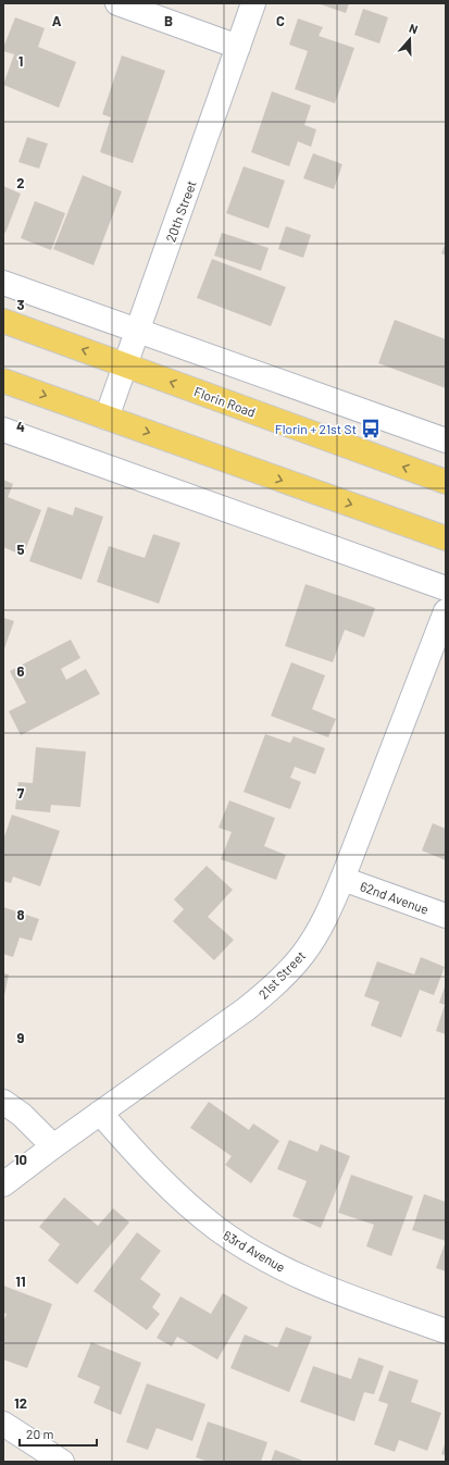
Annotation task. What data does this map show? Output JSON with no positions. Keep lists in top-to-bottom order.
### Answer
{
  "streets": {
    "main road": ["Florin Road"],
    "street": [
      "20th Street",
      "62nd Avenue",
      "21st Street",
      "63rd Avenue"
    ]
  },
  "crossings": [
    ["20th Street", "Florin Road"],
    ["62nd Avenue", "21st Street"],
    ["21st Street", "63rd Avenue"]
  ],
  "places": {
    "bus stop": ["Florin + 21st St"]
  },
  "scale_bar": "20 m",
  "north": "top",
  "grid": {
    "columns": ["A", "B", "C"],
    "rows": [
      "1",
      "2",
      "3",
      "4",
      "5",
      "6",
      "7",
      "8",
      "9",
      "10",
      "11",
      "12"
    ]
  }
}
